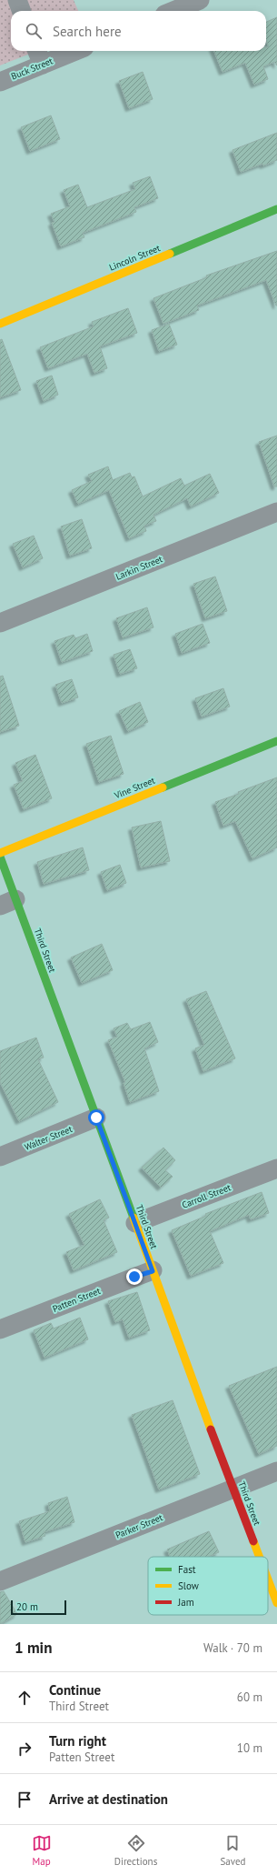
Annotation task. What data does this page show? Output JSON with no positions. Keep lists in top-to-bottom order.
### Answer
{
  "streets": {
    "street": [
      "Buck Street",
      "Lincoln Street",
      "Larkin Street",
      "Vine Street",
      "Third Street",
      "Walter Street",
      "Carroll Street",
      "Patten Street",
      "Parker Street"
    ]
  },
  "crossings": [
    ["Third Street", "Walter Street"],
    ["Third Street", "Carroll Street"],
    ["Third Street", "Patten Street"],
    ["Third Street", "Parker Street"]
  ],
  "legend": ["Fast", "Slow", "Jam"],
  "scale_bar": "20 m",
  "page": {
    "search": "Search here",
    "scale": "20 m",
    "heading": ["1 min", "Walk · 70 m"],
    "list": [
      ["Continue", "Third Street", "60 m"],
      ["Turn right", "Patten Street", "10 m"],
      "Arrive at destination"
    ],
    "nav": ["Map", "Directions", "Saved"]
  }
}
